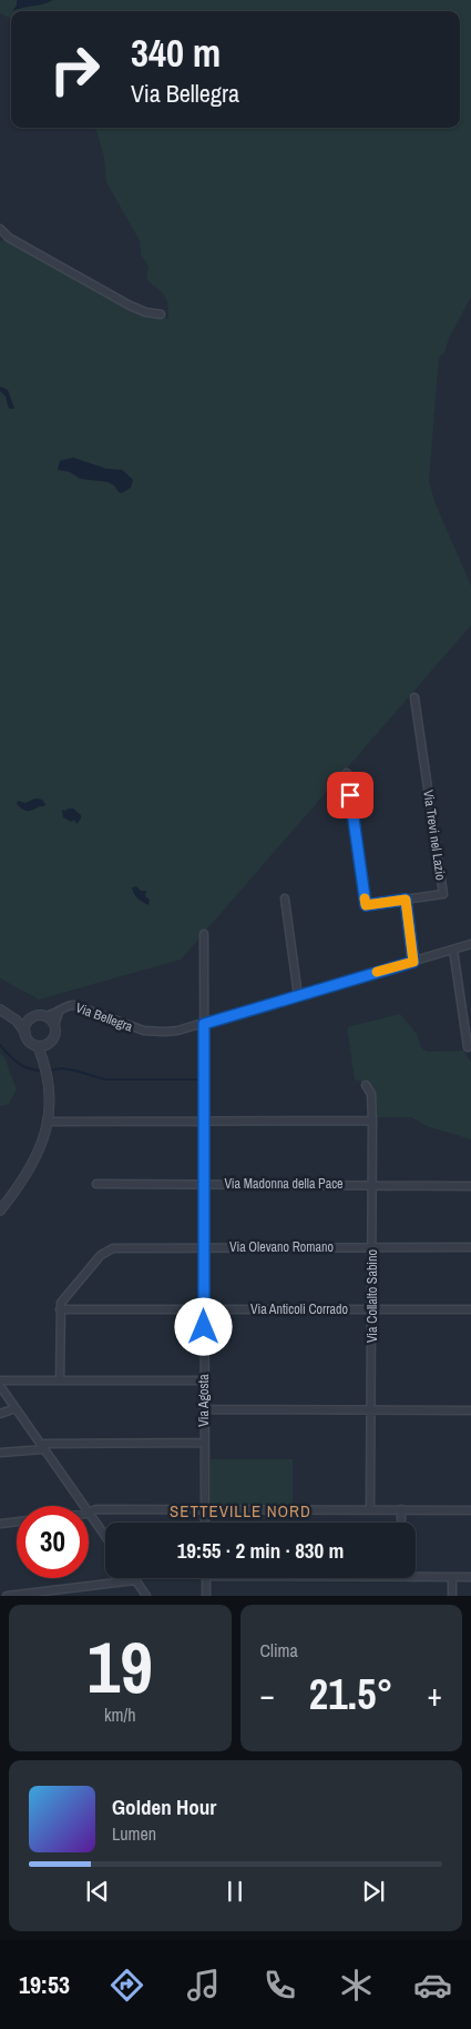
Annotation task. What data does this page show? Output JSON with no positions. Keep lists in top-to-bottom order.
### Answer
{
  "streets": {
    "street": [
      "Via Trevi nel Lazio",
      "Via Bellegra",
      "Via Madonna della Pace",
      "Via Olevano Romano",
      "Via Collalto Sabino",
      "Via Anticoli Corrado",
      "Via Agosta"
    ]
  },
  "crossings": [
    ["Via Bellegra", "Via Agosta"],
    ["Via Madonna della Pace", "Via Collalto Sabino"],
    ["Via Madonna della Pace", "Via Agosta"],
    ["Via Olevano Romano", "Via Collalto Sabino"],
    ["Via Olevano Romano", "Via Anticoli Corrado"],
    ["Via Olevano Romano", "Via Agosta"],
    ["Via Collalto Sabino", "Via Anticoli Corrado"],
    ["Via Anticoli Corrado", "Via Agosta"]
  ],
  "districts": ["SETTEVILLE NORD"],
  "page": {
    "turn": ["340 m", "Via Bellegra"],
    "limit": "30",
    "trip": "19:55 · 2 min · 830 m",
    "tile": [
      ["19", "km/h"],
      "Clima"
    ],
    "heat": ["−", "21.5°", "+"],
    "song": ["Golden Hour", "Lumen"],
    "tabs": "19:53"
  }
}
